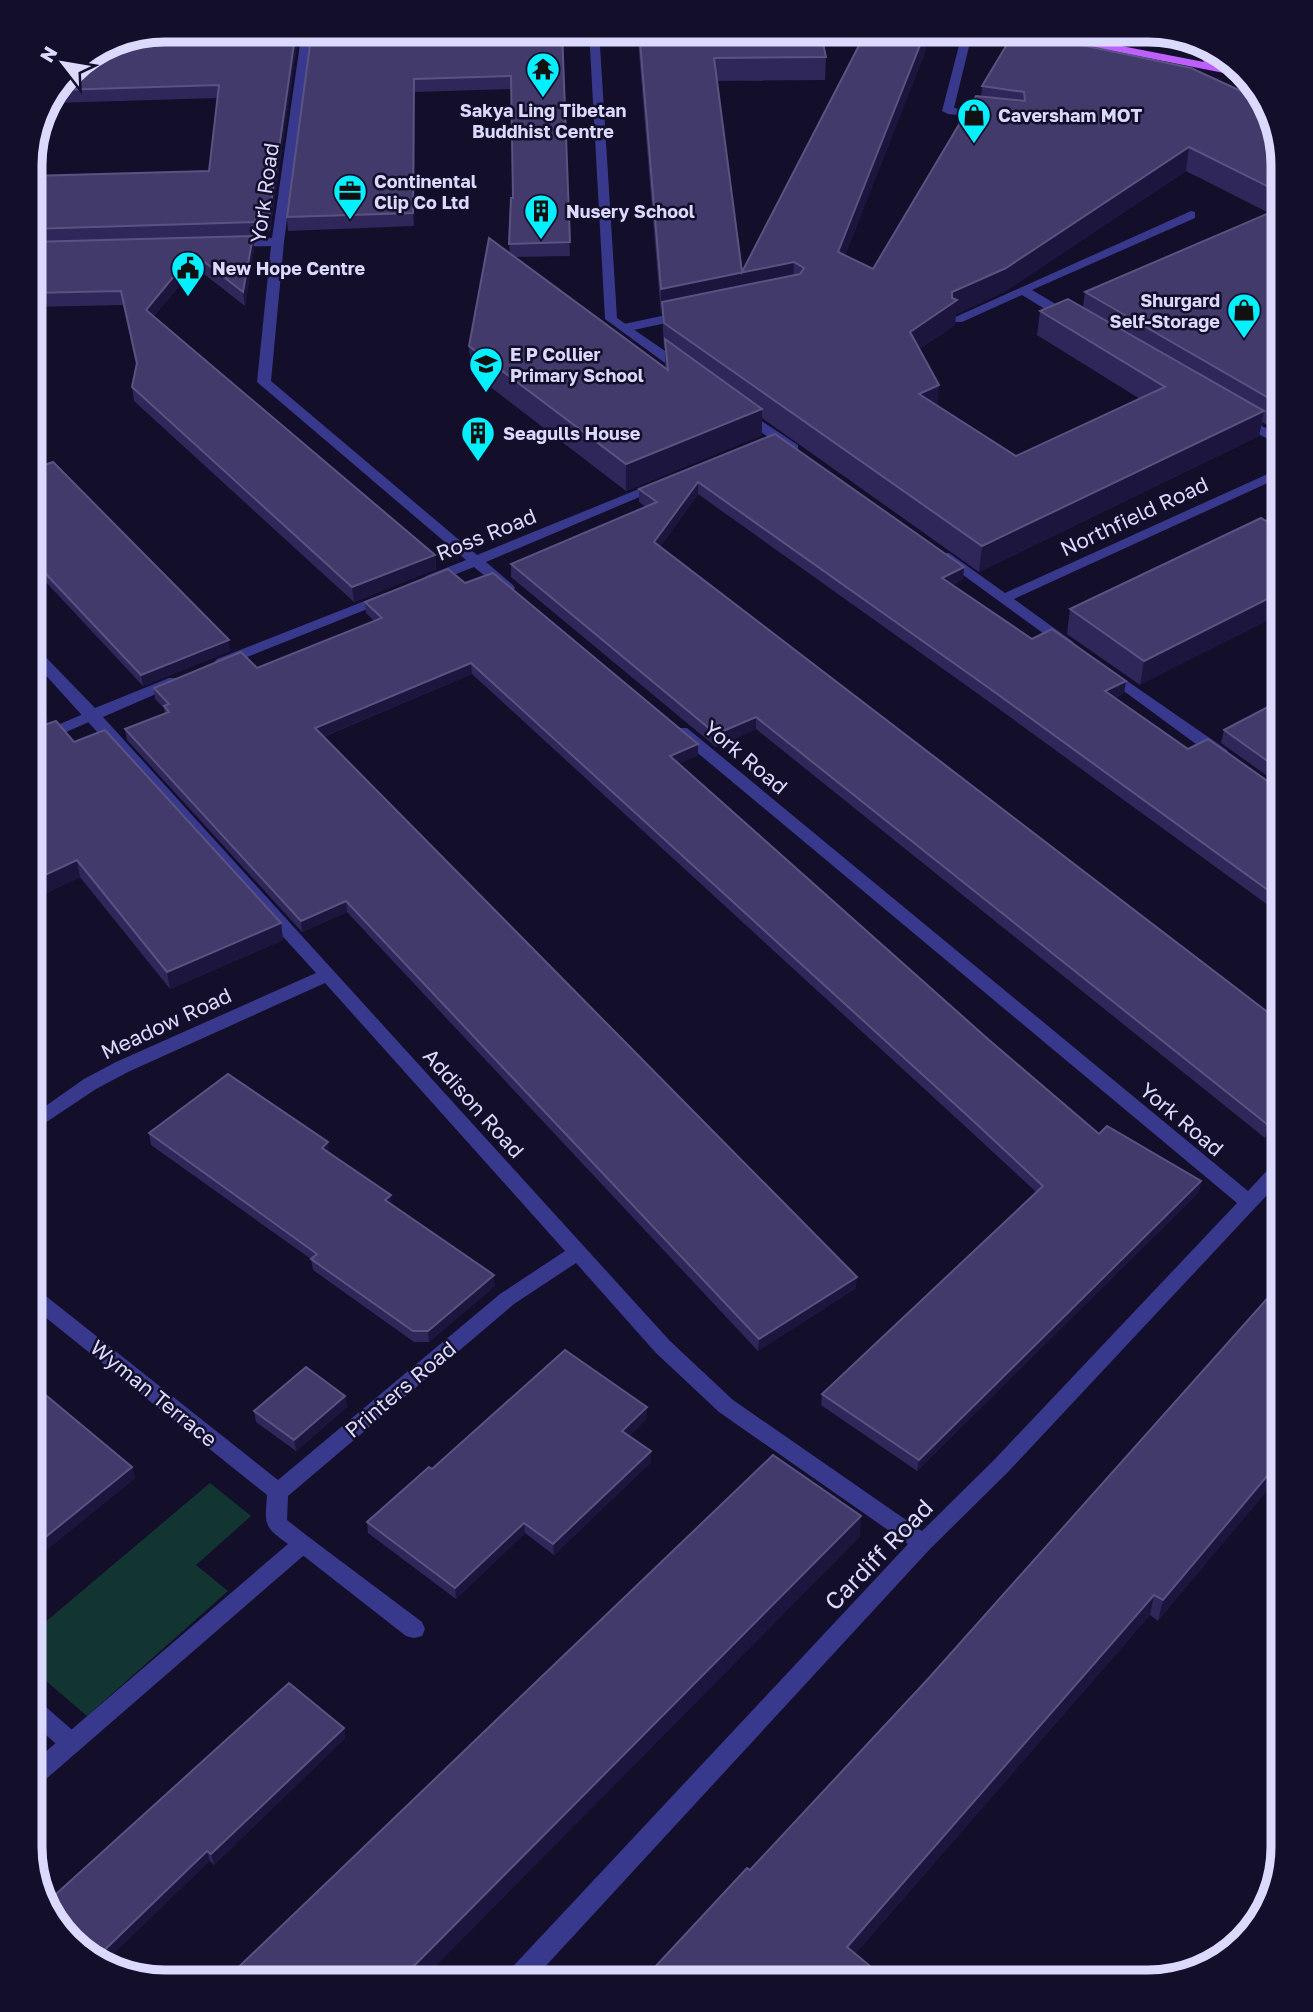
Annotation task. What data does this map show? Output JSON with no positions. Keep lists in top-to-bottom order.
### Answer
{
  "streets": {
    "street": [
      "York Road",
      "Northfield Road",
      "Ross Road",
      "Meadow Road",
      "Addison Road",
      "Printers Road",
      "Wyman Terrace",
      "Cardiff Road"
    ]
  },
  "crossings": [
    ["York Road", "Ross Road"],
    ["York Road", "Cardiff Road"],
    ["Meadow Road", "Addison Road"],
    ["Addison Road", "Printers Road"],
    ["Addison Road", "Cardiff Road"],
    ["Printers Road", "Wyman Terrace"]
  ],
  "places": {
    "temple": ["Sakya Ling Tibetan Buddhist Centre"],
    "shop": ["Caversham MOT", "Shurgard Self-Storage"],
    "office": ["Continental Clip Co Ltd"],
    "building": ["Nusery School", "Seagulls House"],
    "public building": ["New Hope Centre"],
    "school or university": ["E P Collier Primary School"]
  },
  "north": "top left"
}
